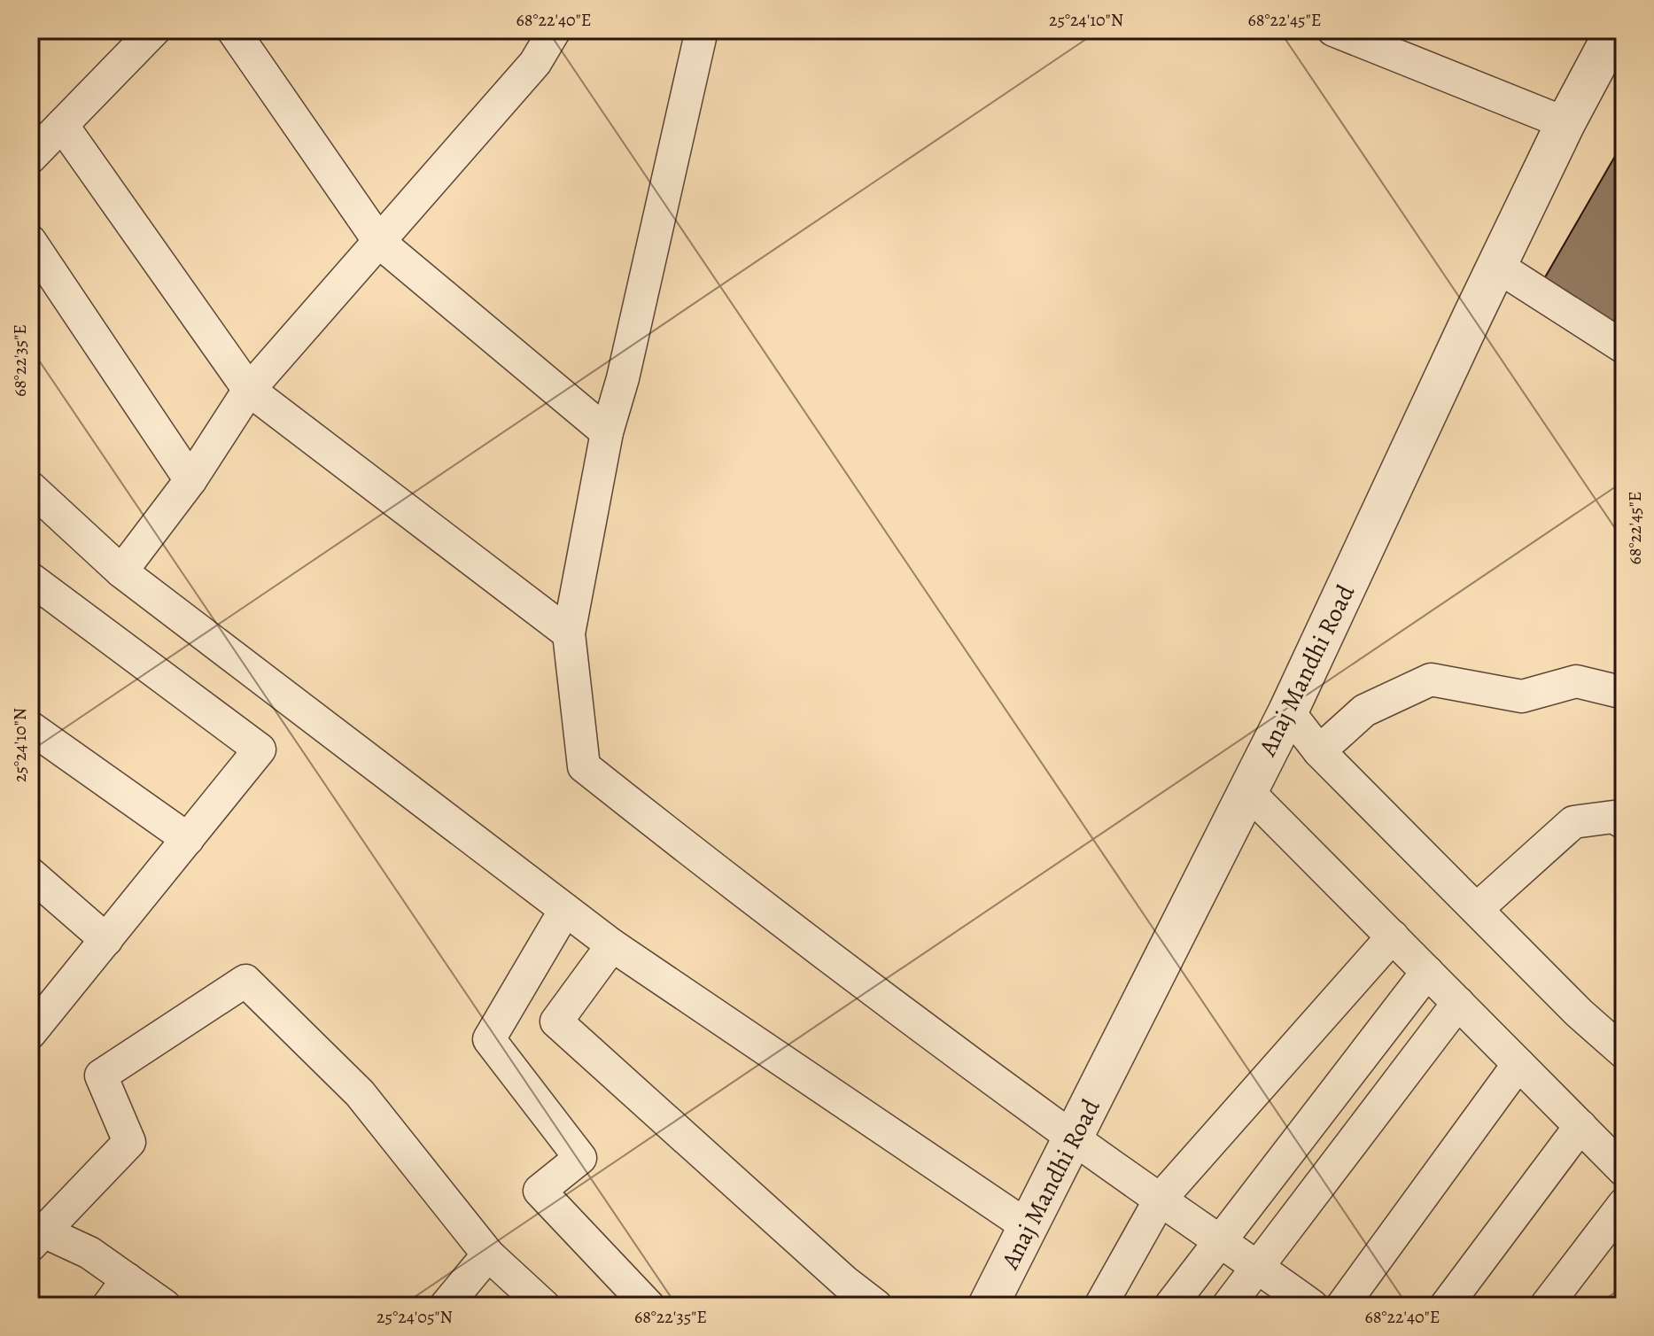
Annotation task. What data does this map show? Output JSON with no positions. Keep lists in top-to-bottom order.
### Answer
{
  "streets": {
    "street": ["Anaj Mandhi Road"]
  },
  "coordinates": [
    "68°22'40\"E",
    "25°24'10\"N",
    "68°22'45\"E",
    "68°22'35\"E",
    "25°24'05\"N"
  ]
}
